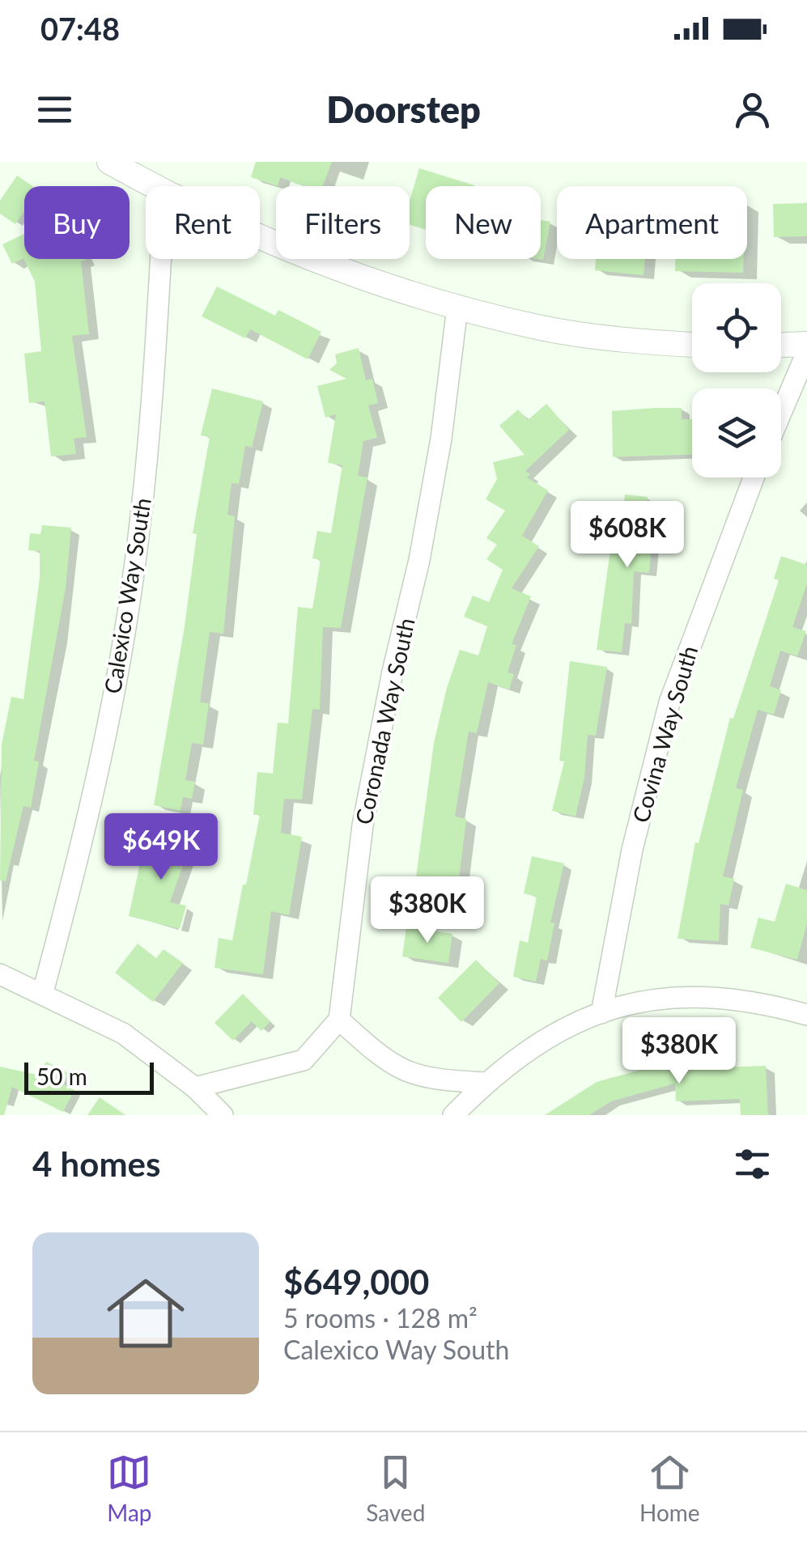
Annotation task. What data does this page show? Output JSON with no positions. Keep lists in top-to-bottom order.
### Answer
{
  "streets": {
    "street": ["Calexico Way South", "Coronada Way South", "Covina Way South"]
  },
  "scale_bar": "50 m",
  "page": {
    "status": "07:48",
    "header": "Doorstep",
    "chip": [
      "Buy",
      "Rent",
      "Filters",
      "New",
      "Apartment"
    ],
    "price": [
      "$608K",
      "$649K",
      "$380K",
      "$380K"
    ],
    "scale": "50 m",
    "heading": "4 homes",
    "list": [
      {
        "name": "$649,000",
        "note": "5 rooms · 128 m² · Calexico Way South"
      }
    ],
    "tabs": ["Map", "Saved", "Home"]
  }
}
